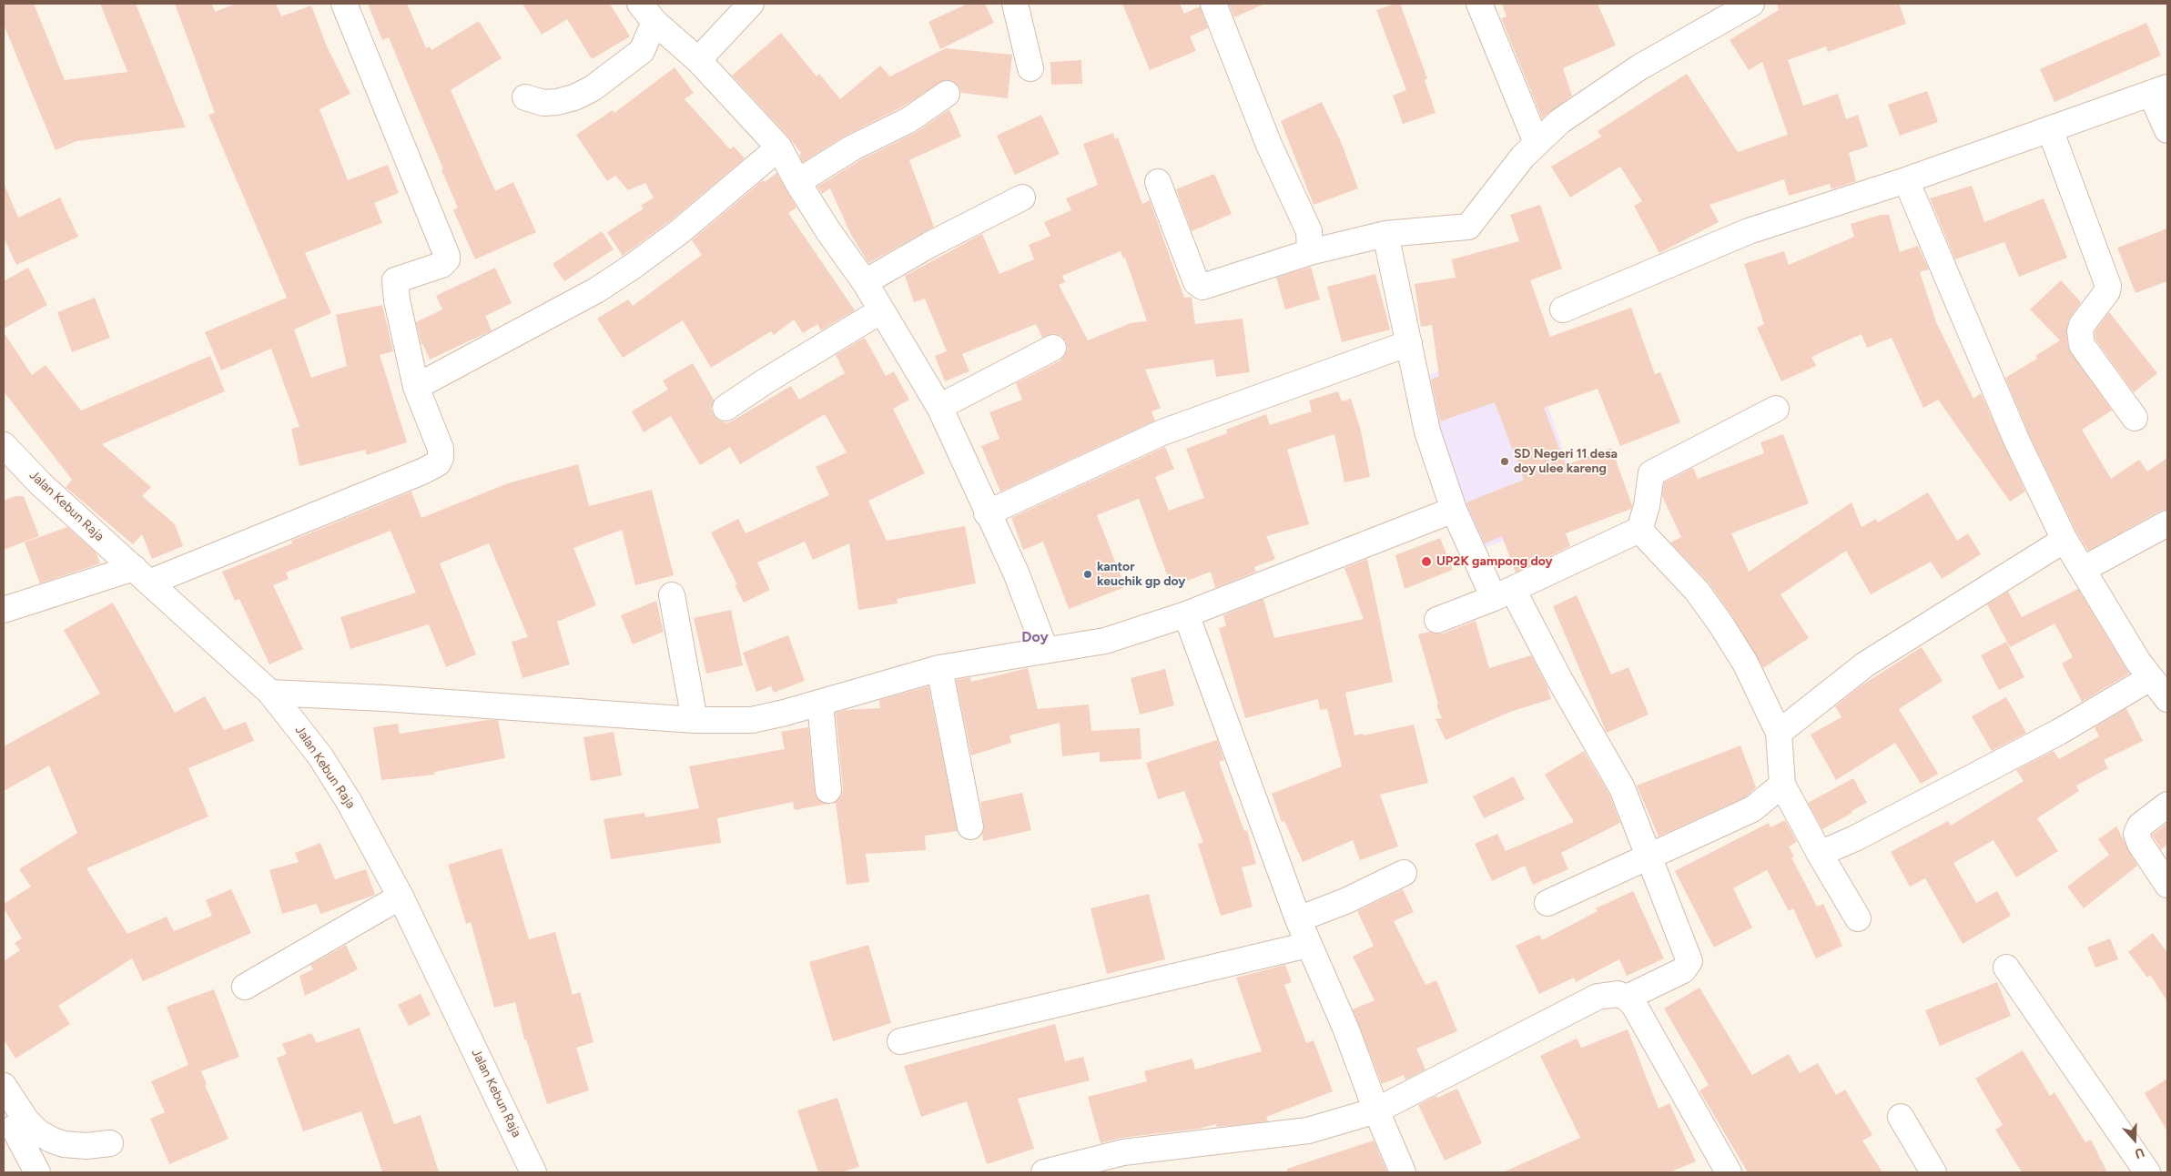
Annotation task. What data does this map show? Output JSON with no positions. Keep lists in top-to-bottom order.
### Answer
{
  "streets": {
    "street": ["Jalan Kebun Raja"]
  },
  "districts": ["Doy"],
  "places": ["SD Negeri 11 desa doy ulee kareng", "UP2K gampong doy", "kantor keuchik gp doy"],
  "north": "bottom"
}
